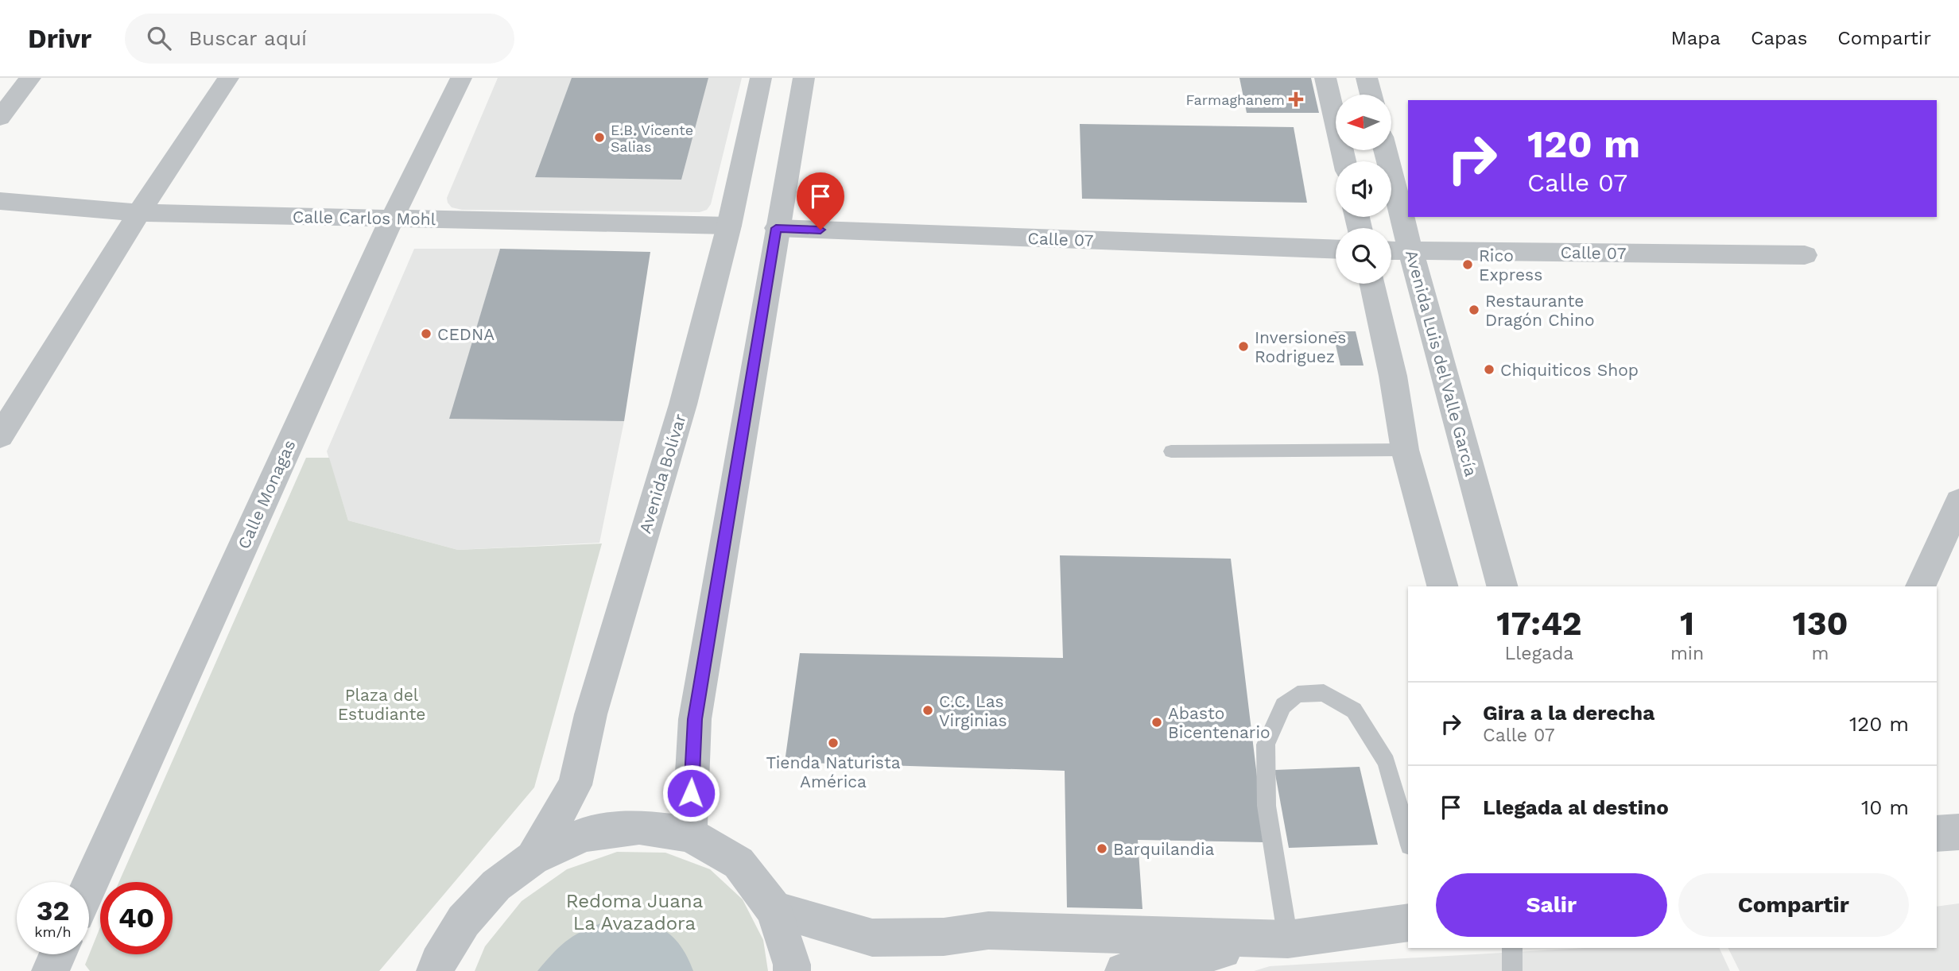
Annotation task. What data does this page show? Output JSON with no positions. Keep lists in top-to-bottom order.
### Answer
{
  "streets": {
    "street": [
      "Calle Carlos Mohl",
      "Calle 07",
      "Avenida Luis del Valle García",
      "Avenida Bolívar",
      "Calle Monagas"
    ]
  },
  "crossings": [
    ["Calle Carlos Mohl", "Avenida Bolívar"],
    ["Calle Carlos Mohl", "Calle Monagas"],
    ["Calle 07", "Avenida Luis del Valle García"]
  ],
  "parks": ["Plaza del Estudiante", "Redoma Juana La Avazadora"],
  "places": {
    "health": ["Farmaghanem"],
    "other": [
      "E.B. Vicente Salias",
      "Rico Express",
      "Restaurante Dragón Chino",
      "CEDNA",
      "Inversiones Rodriguez",
      "Chiquiticos Shop",
      "C.C. Las Virginias",
      "Abasto Bicentenario",
      "Tienda Naturista América",
      "Barquilandia"
    ]
  },
  "north": "left",
  "page": {
    "header": "Drivr",
    "search": "Buscar aquí",
    "nav": ["Mapa", "Capas", "Compartir"],
    "turn": ["120 m", "Calle 07"],
    "eta": [
      "17:42",
      "Llegada",
      "1",
      "min",
      "130",
      "m"
    ],
    "list": [
      {
        "name": "Gira a la derecha",
        "note": "Calle 07",
        "value": "120 m"
      },
      {
        "name": "Llegada al destino",
        "value": "10 m"
      }
    ],
    "buttons": ["Salir", "Compartir"],
    "speed": "32 km/h",
    "limit": "40"
  }
}
